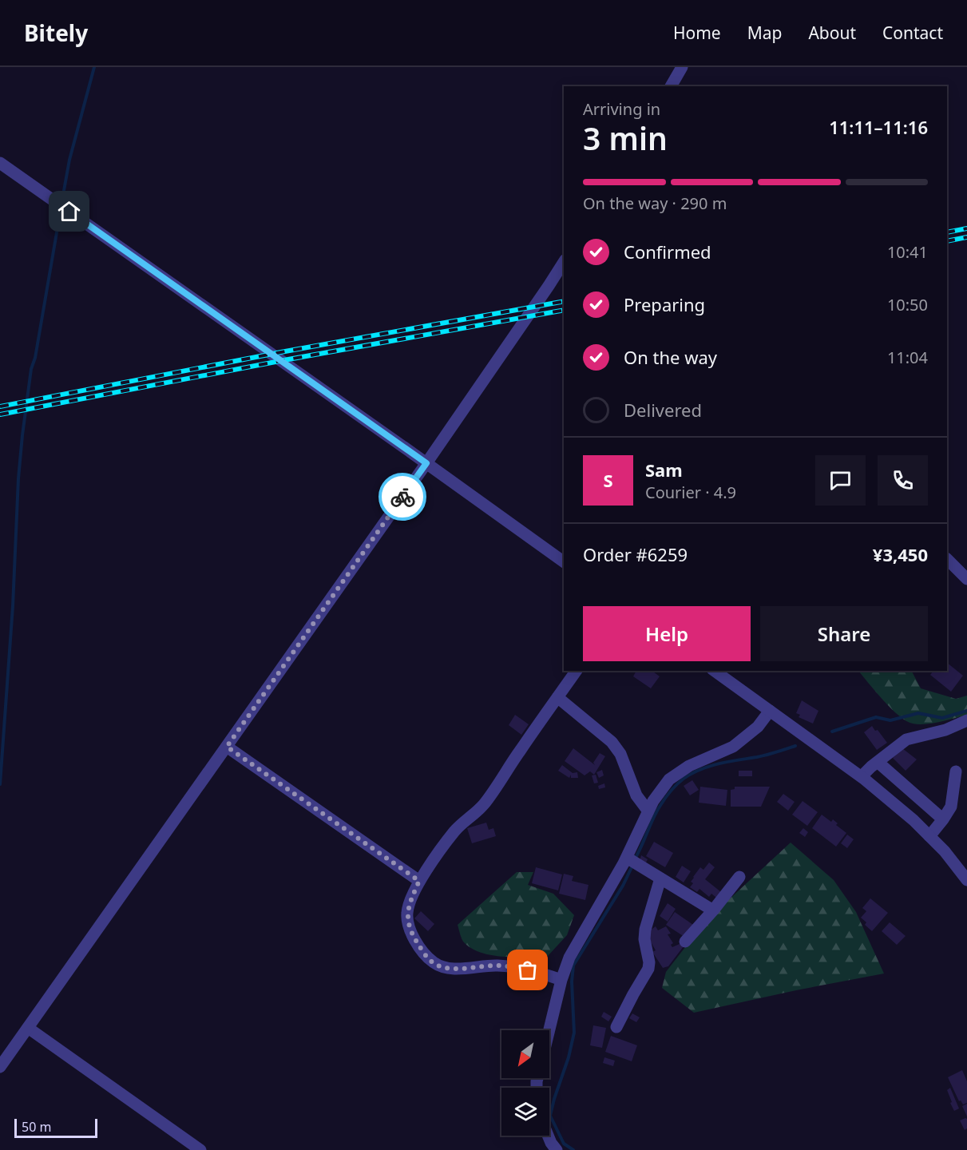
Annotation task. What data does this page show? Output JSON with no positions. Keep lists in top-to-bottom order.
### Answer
{
  "scale_bar": "50 m",
  "north": "bottom left",
  "page": {
    "header": "Bitely",
    "nav": [
      "Home",
      "Map",
      "About",
      "Contact"
    ],
    "heading": ["3 min", "Arriving in", "11:11–11:16"],
    "panel": [
      "Sam",
      "Courier · 4.9",
      "Order #6259",
      "¥3,450"
    ],
    "bar": "On the way · 290 m",
    "list": [
      ["Confirmed", "10:41"],
      ["Preparing", "10:50"],
      ["On the way", "11:04"],
      "Delivered"
    ],
    "round": "S",
    "buttons": ["Help", "Share"],
    "scale": "50 m"
  }
}
